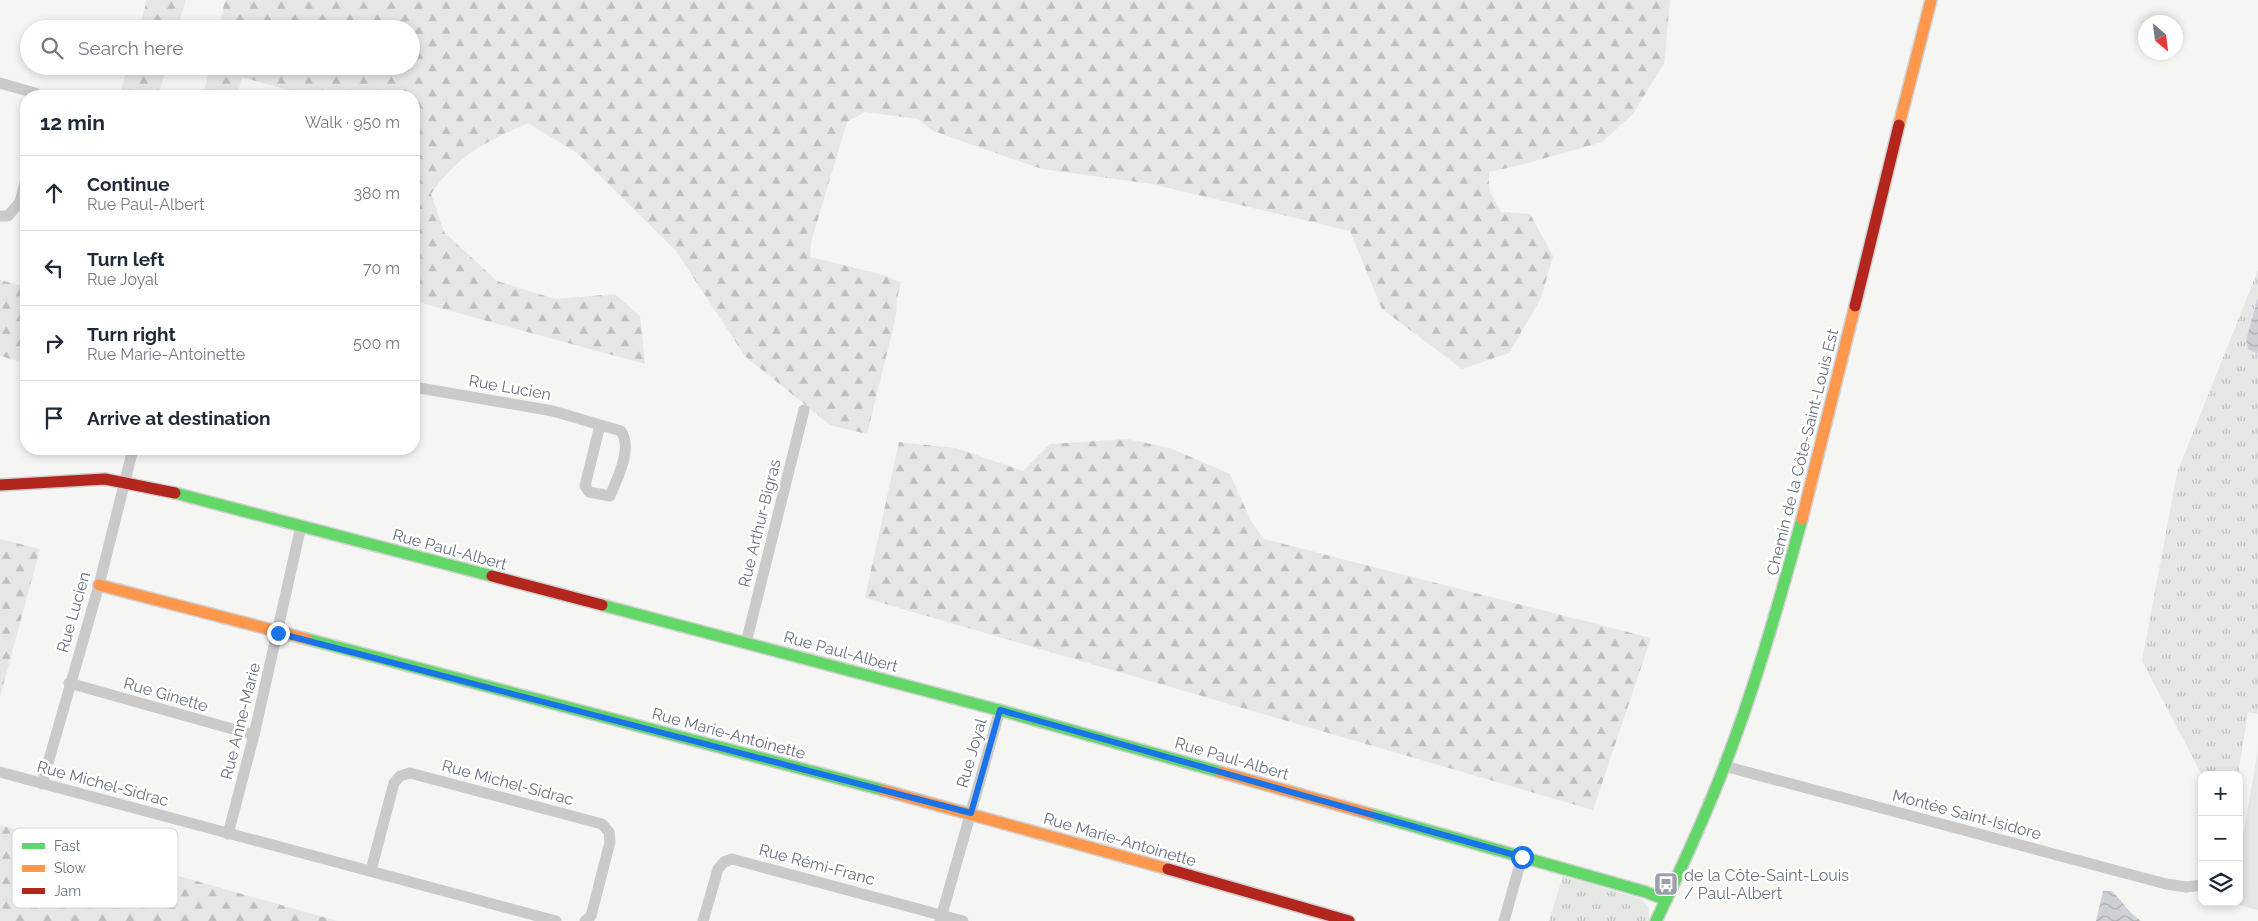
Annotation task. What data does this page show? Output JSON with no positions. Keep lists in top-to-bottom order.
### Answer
{
  "streets": {
    "street": [
      "Rue Lucien",
      "Chemin de la Côte-Saint-Louis Est",
      "Rue Arthur-Bigras",
      "Rue Paul-Albert",
      "Rue Ginette",
      "Rue Anne-Marie",
      "Rue Marie-Antoinette",
      "Rue Joyal",
      "Rue Michel-Sidrac",
      "Montée Saint-Isidore",
      "Rue Rémi-Franc"
    ]
  },
  "crossings": [
    ["Rue Lucien", "Rue Paul-Albert"],
    ["Rue Lucien", "Rue Ginette"],
    ["Rue Lucien", "Rue Marie-Antoinette"],
    ["Rue Lucien", "Rue Michel-Sidrac"],
    ["Chemin de la Côte-Saint-Louis Est", "Rue Paul-Albert"],
    ["Chemin de la Côte-Saint-Louis Est", "Montée Saint-Isidore"],
    ["Rue Arthur-Bigras", "Rue Paul-Albert"],
    ["Rue Paul-Albert", "Rue Anne-Marie"],
    ["Rue Paul-Albert", "Rue Joyal"],
    ["Rue Ginette", "Rue Anne-Marie"],
    ["Rue Anne-Marie", "Rue Marie-Antoinette"],
    ["Rue Anne-Marie", "Rue Michel-Sidrac"],
    ["Rue Marie-Antoinette", "Rue Joyal"],
    ["Rue Joyal", "Rue Rémi-Franc"]
  ],
  "places": {
    "bus stop": ["de la Côte-Saint-Louis / Paul-Albert"]
  },
  "legend": ["Fast", "Slow", "Jam"],
  "north": "bottom right",
  "page": {
    "search": "Search here",
    "heading": ["12 min", "Walk · 950 m"],
    "list": [
      ["Continue", "Rue Paul-Albert", "380 m"],
      ["Turn left", "Rue Joyal", "70 m"],
      ["Turn right", "Rue Marie-Antoinette", "500 m"],
      "Arrive at destination"
    ],
    "map_buttons": ["+", "−"]
  }
}
